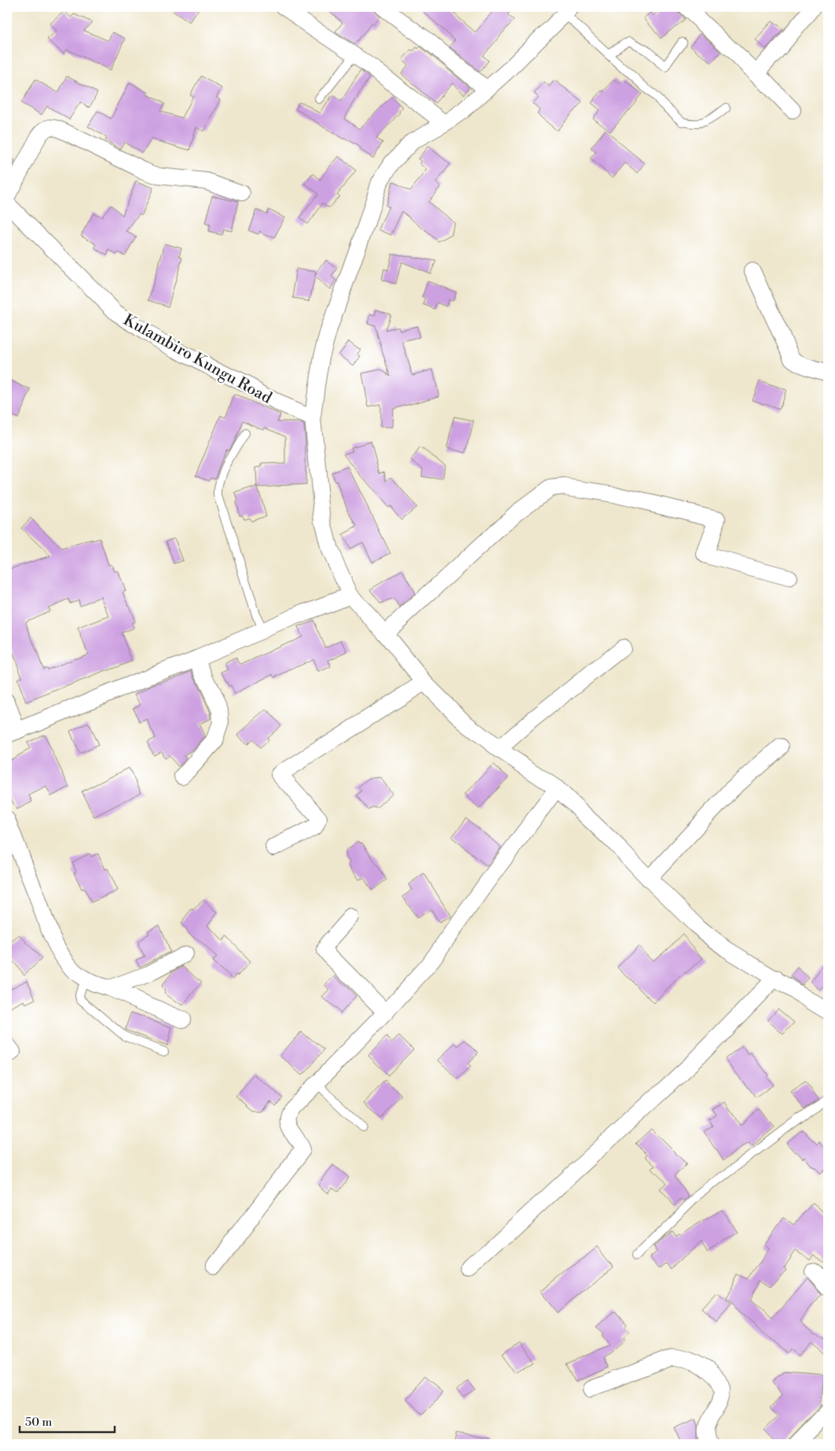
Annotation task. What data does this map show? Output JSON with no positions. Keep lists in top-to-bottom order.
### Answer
{
  "streets": {
    "street": ["Kulambiro Kungu Road"]
  },
  "scale_bar": "50 m"
}
